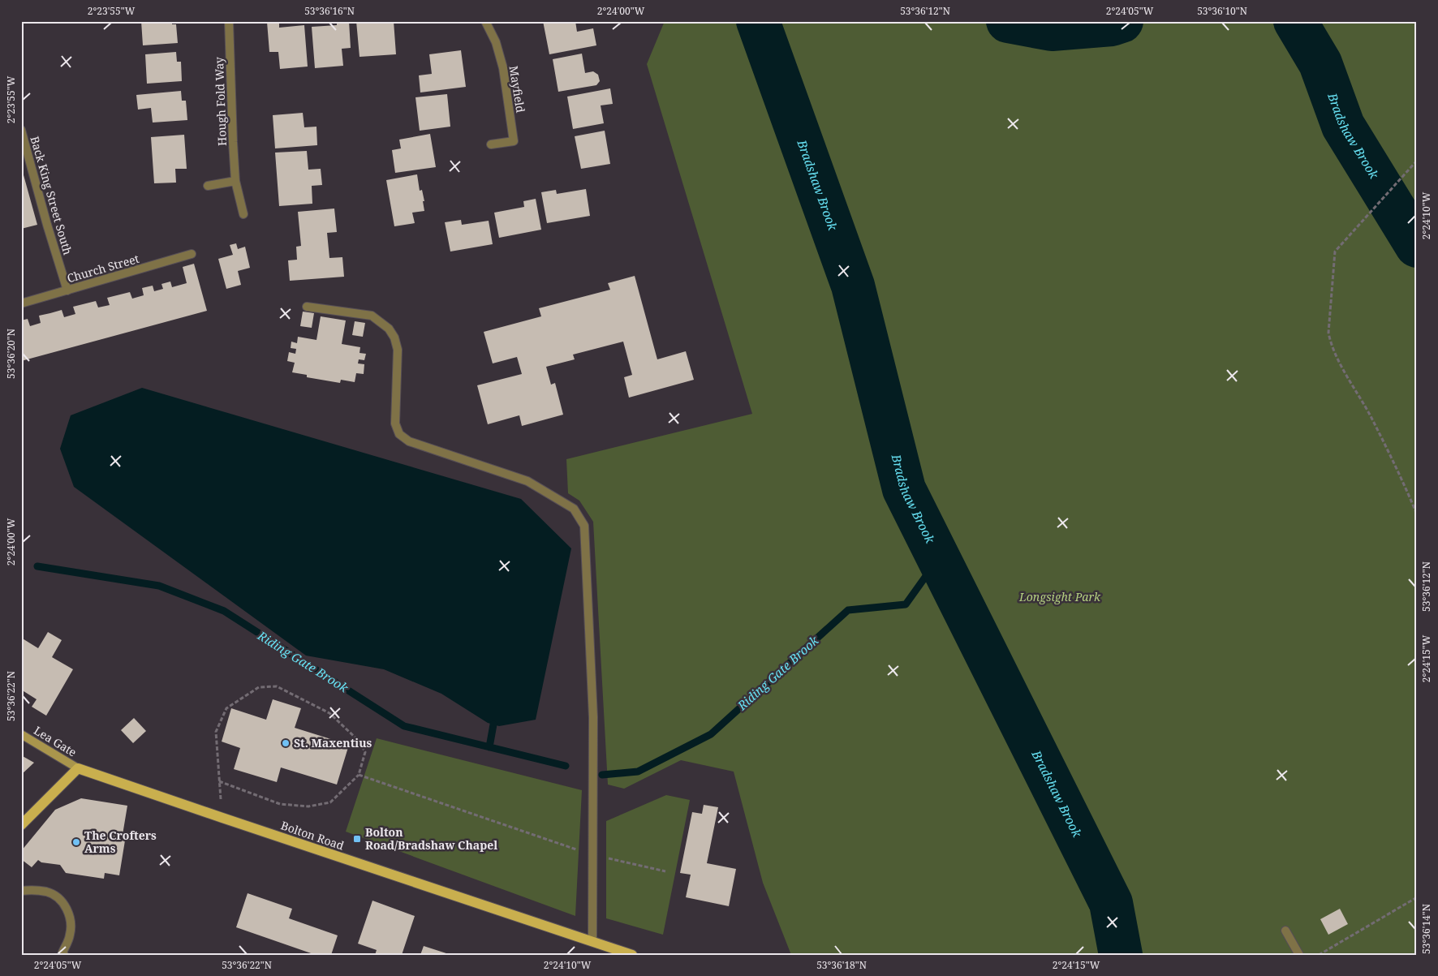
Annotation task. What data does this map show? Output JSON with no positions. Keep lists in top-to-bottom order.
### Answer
{
  "streets": {
    "main road": ["Lea Gate", "Bolton Road"],
    "street": [
      "Mayfield",
      "Hough Fold Way",
      "Back King Street South",
      "Church Street"
    ]
  },
  "crossings": [
    ["Back King Street South", "Church Street"],
    ["Lea Gate", "Bolton Road"]
  ],
  "water": ["Bradshaw Brook", "Riding Gate Brook"],
  "parks": ["Longsight Park"],
  "places": {
    "other": ["St. Maxentius", "The Crofters Arms"],
    "transit": ["Bolton Road/Bradshaw Chapel"]
  },
  "coordinates": [
    "2°23'55\"W",
    "53°36'16\"N",
    "2°24'00\"W",
    "53°36'12\"N",
    "2°24'05\"W",
    "53°36'10\"N",
    "2°24'10\"W",
    "53°36'20\"N",
    "2°24'15\"W",
    "53°36'22\"N",
    "53°36'14\"N",
    "53°36'18\"N"
  ]
}
